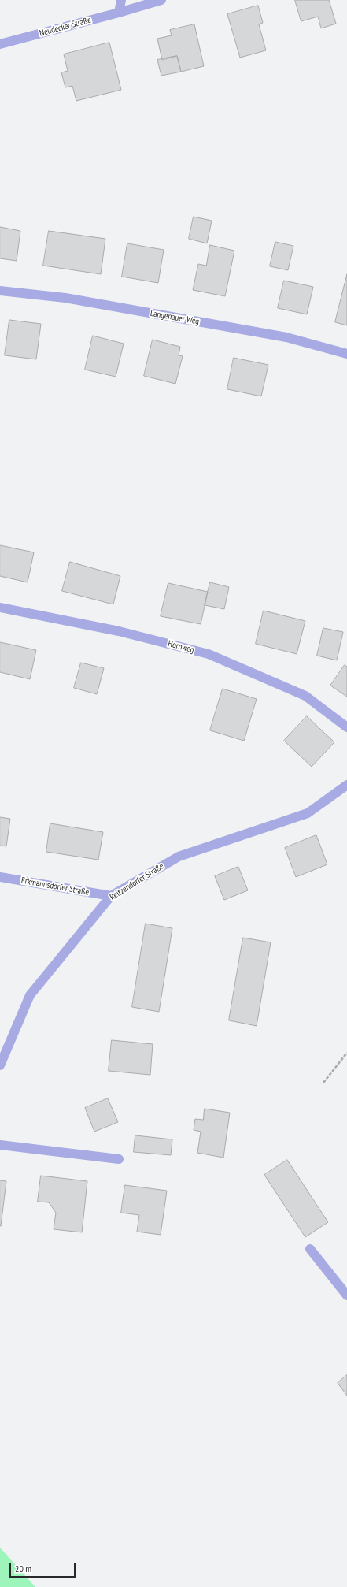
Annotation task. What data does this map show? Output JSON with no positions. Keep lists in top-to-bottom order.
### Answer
{
  "streets": {
    "street": [
      "Neudecker Straße",
      "Langenauer Weg",
      "Hornweg",
      "Reitzendorfer Straße",
      "Erkmannsdorfer Straße"
    ]
  },
  "crossings": [
    ["Reitzendorfer Straße", "Erkmannsdorfer Straße"]
  ],
  "scale_bar": "20 m"
}
